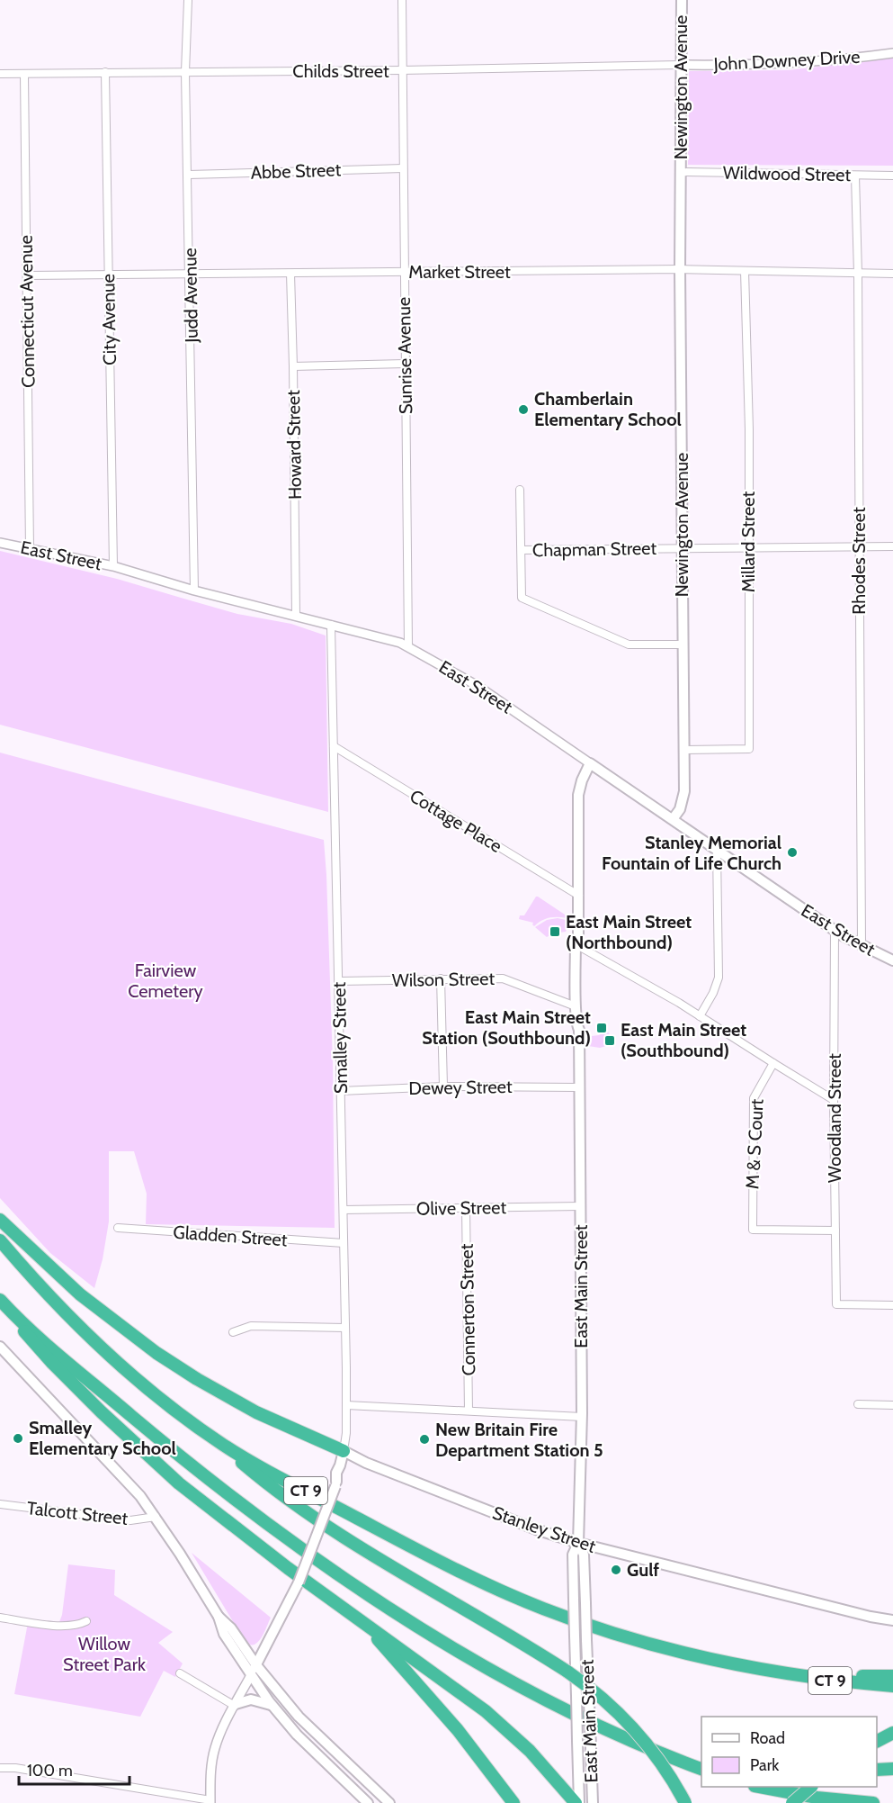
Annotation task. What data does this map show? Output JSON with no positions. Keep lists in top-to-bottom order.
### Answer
{
  "streets": {
    "highway": ["CT 9"],
    "main road": [
      "Newington Avenue",
      "East Street",
      "East Main Street",
      "Stanley Street"
    ],
    "street": [
      "John Downey Drive",
      "Childs Street",
      "Abbe Street",
      "Wildwood Street",
      "Market Street",
      "Judd Avenue",
      "Connecticut Avenue",
      "City Avenue",
      "Sunrise Avenue",
      "Howard Street",
      "Millard Street",
      "Chapman Street",
      "Rhodes Street",
      "Cottage Place",
      "Wilson Street",
      "Smalley Street",
      "Dewey Street",
      "Woodland Street",
      "M & S Court",
      "Olive Street",
      "Gladden Street",
      "Connerton Street",
      "Talcott Street"
    ]
  },
  "crossings": [
    ["John Downey Drive", "Childs Street"],
    ["John Downey Drive", "Newington Avenue"],
    ["Childs Street", "Newington Avenue"],
    ["Childs Street", "Judd Avenue"],
    ["Childs Street", "Connecticut Avenue"],
    ["Childs Street", "City Avenue"],
    ["Childs Street", "Sunrise Avenue"],
    ["Newington Avenue", "Wildwood Street"],
    ["Newington Avenue", "Market Street"],
    ["Newington Avenue", "Millard Street"],
    ["Newington Avenue", "Chapman Street"],
    ["Newington Avenue", "East Street"],
    ["Abbe Street", "Judd Avenue"],
    ["Abbe Street", "Sunrise Avenue"],
    ["Wildwood Street", "Rhodes Street"],
    ["Market Street", "Judd Avenue"],
    ["Market Street", "Connecticut Avenue"],
    ["Market Street", "City Avenue"],
    ["Market Street", "Sunrise Avenue"],
    ["Market Street", "Howard Street"],
    ["Market Street", "Millard Street"],
    ["Market Street", "Rhodes Street"],
    ["Judd Avenue", "East Street"],
    ["Connecticut Avenue", "East Street"],
    ["City Avenue", "East Street"],
    ["Sunrise Avenue", "East Street"],
    ["Howard Street", "East Street"],
    ["Millard Street", "Chapman Street"],
    ["Chapman Street", "Rhodes Street"],
    ["East Street", "Rhodes Street"],
    ["East Street", "Smalley Street"],
    ["East Street", "Woodland Street"],
    ["East Street", "East Main Street"],
    ["Cottage Place", "Smalley Street"],
    ["Cottage Place", "East Main Street"],
    ["Wilson Street", "Smalley Street"],
    ["Wilson Street", "East Main Street"],
    ["Smalley Street", "Dewey Street"],
    ["Smalley Street", "Olive Street"],
    ["Smalley Street", "Gladden Street"],
    ["Smalley Street", "Stanley Street"],
    ["Dewey Street", "East Main Street"],
    ["Woodland Street", "M & S Court"],
    ["Olive Street", "East Main Street"],
    ["Olive Street", "Connerton Street"],
    ["East Main Street", "Stanley Street"]
  ],
  "parks": ["Fairview Cemetery", "Willow Street Park"],
  "places": {
    "other": [
      "Chamberlain Elementary School",
      "Stanley Memorial Fountain of Life Church",
      "Smalley Elementary School",
      "New Britain Fire Department Station 5",
      "Gulf"
    ],
    "transit": ["East Main Street (Northbound)", "East Main Street Station (Southbound)", "East Main Street (Southbound)"]
  },
  "legend": ["Road", "Park"],
  "scale_bar": "100 m"
}
